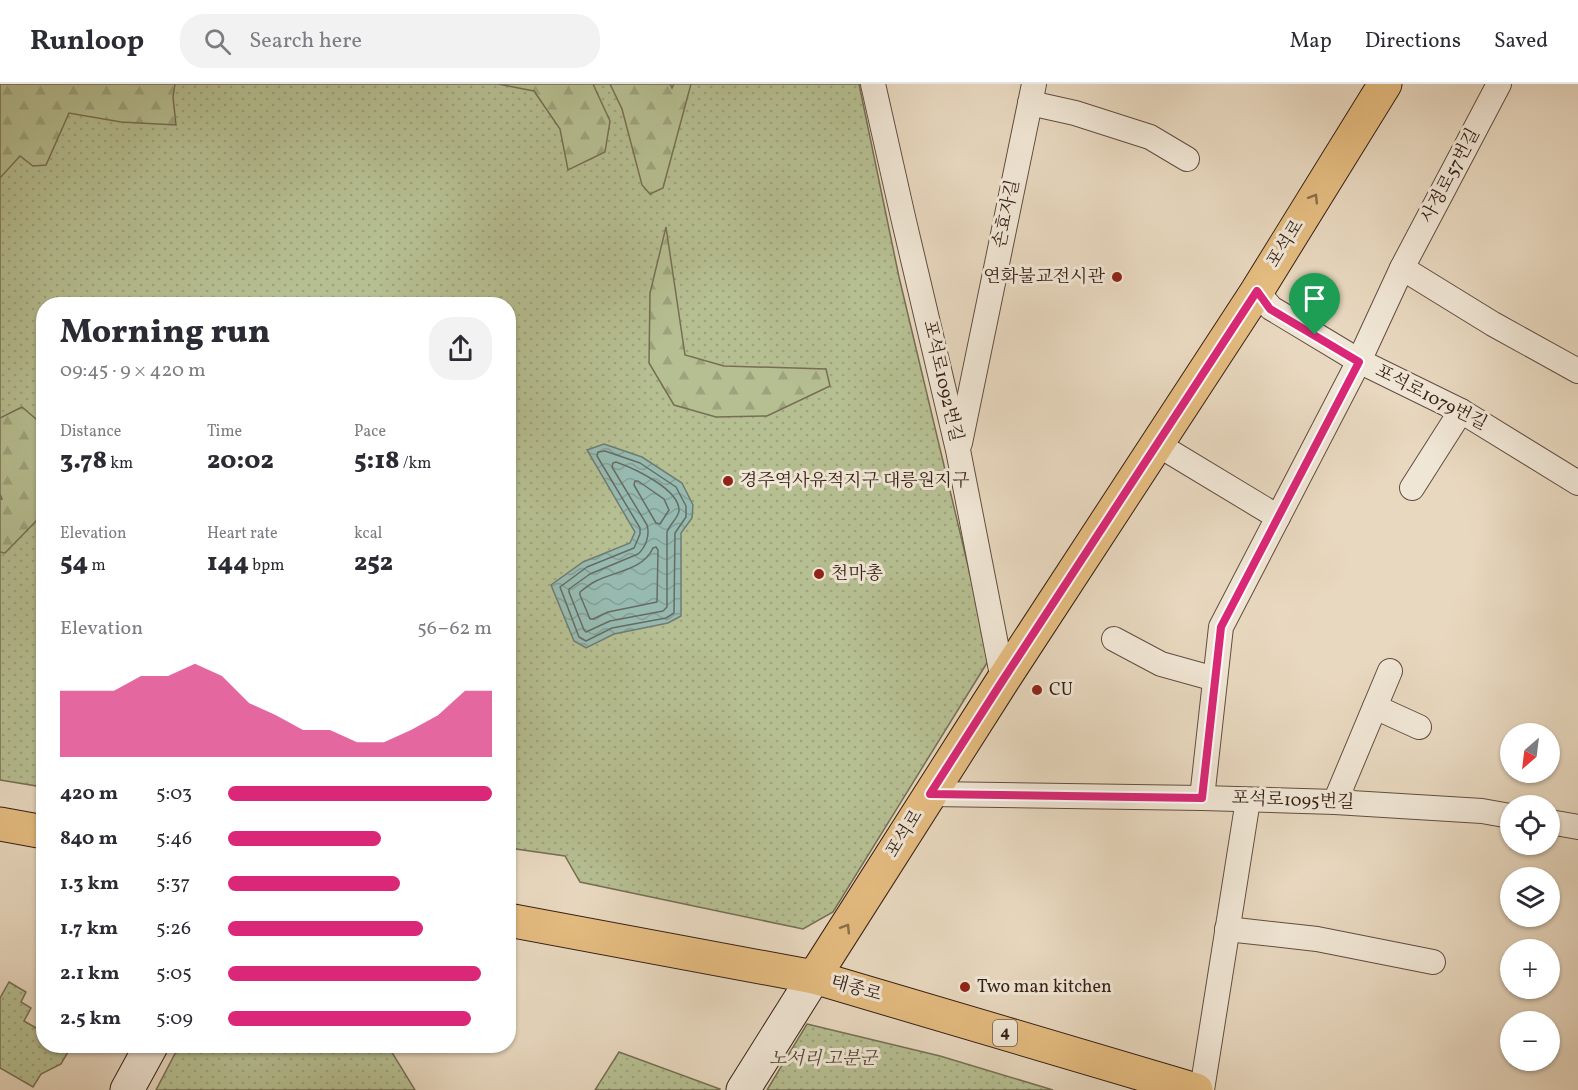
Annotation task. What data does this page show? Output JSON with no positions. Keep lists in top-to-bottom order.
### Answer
{
  "streets": {
    "main road": ["포석로", "태종로", "4"],
    "street": [
      "사정로57번길",
      "손효자길",
      "포석로1092번길",
      "포석로1079번길",
      "포석로1095번길"
    ]
  },
  "crossings": [
    ["사정로57번길", "포석로1079번길"],
    ["사정로57번길", "포석로1095번길"],
    ["손효자길", "포석로1092번길"],
    ["포석로", "포석로1092번길"],
    ["포석로", "포석로1079번길"],
    ["포석로", "포석로1095번길"],
    ["포석로", "태종로"]
  ],
  "one_way": ["포석로"],
  "parks": ["노서리 고분군"],
  "places": [
    "연화불교전시관",
    "경주역사유적지구 대릉원지구",
    "천마총",
    "CU",
    "Two man kitchen"
  ],
  "north": "bottom left",
  "page": {
    "header": "Runloop",
    "search": "Search here",
    "nav": ["Map", "Directions", "Saved"],
    "heading": ["Morning run", "09:45 · 9 × 420 m"],
    "stats": [
      ["Distance", "3.78 km"],
      ["Time", "20:02"],
      ["Pace", "5:18 /km"],
      ["Elevation", "54 m"],
      ["Heart rate", "144 bpm"],
      ["kcal", "252"]
    ],
    "chart": ["Elevation", "56–62 m"],
    "map_buttons": ["+", "−"],
    "list": [
      {
        "name": "420 m",
        "note": "5:03"
      },
      {
        "name": "840 m",
        "note": "5:46"
      },
      {
        "name": "1.3 km",
        "note": "5:37"
      },
      {
        "name": "1.7 km",
        "note": "5:26"
      },
      {
        "name": "2.1 km",
        "note": "5:05"
      },
      {
        "name": "2.5 km",
        "note": "5:09"
      }
    ]
  }
}
